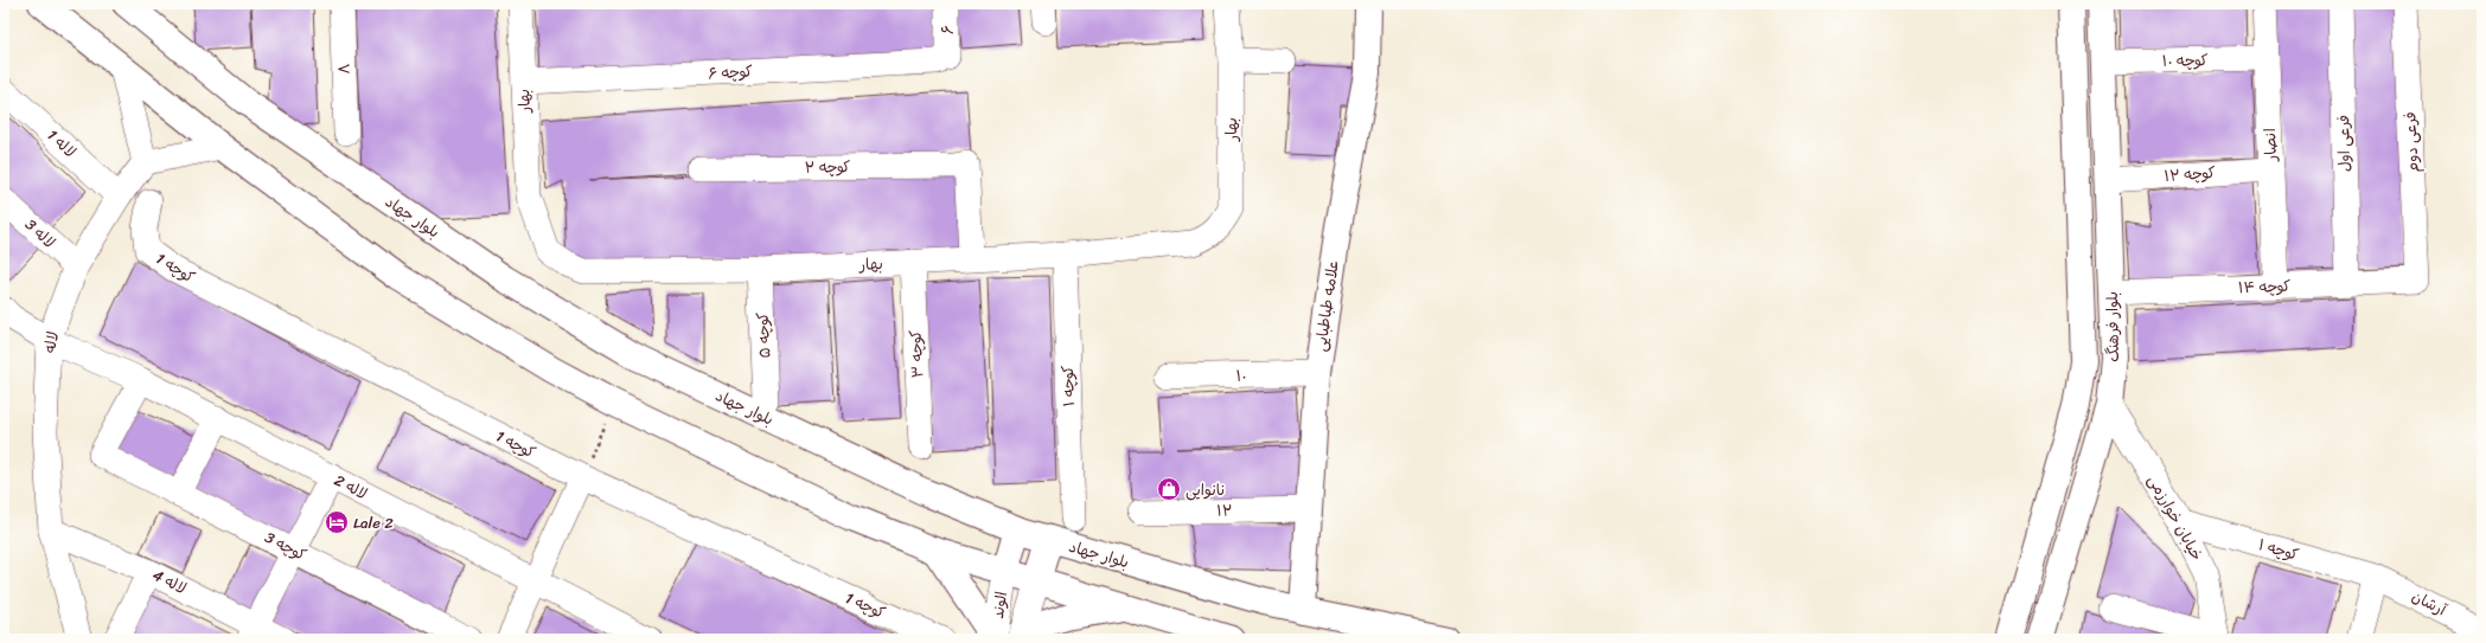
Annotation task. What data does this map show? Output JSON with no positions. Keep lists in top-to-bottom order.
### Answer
{
  "streets": {
    "main road": ["بلوار جهاد", "علامه طباطبایی", "بلوار فرهنگ"],
    "street": [
      "۶",
      "کوچه ۱۰",
      "۸",
      "کوچه ۶",
      "بهار",
      "فرعی دوم",
      "لاله 1",
      "فرعی اول",
      "انصار",
      "کوچه ۲",
      "کوچه ۱۲",
      "لاله 3",
      "کوچه 1",
      "کوچه ۱۴",
      "کوچه ۵",
      "لاله",
      "کوچه ۳",
      "۱۰",
      "کوچه ۱",
      "لاله 2",
      "۱۲",
      "خیابان خوارزمی",
      "کوچه 3",
      "لاله 4",
      "آرشان",
      "الوند"
    ]
  },
  "crossings": [
    ["۶", "کوچه ۶"],
    ["کوچه ۱۰", "انصار"],
    ["کوچه ۱۰", "بلوار فرهنگ"],
    ["کوچه ۶", "بهار"],
    ["بهار", "کوچه ۲"],
    ["بهار", "کوچه ۵"],
    ["بهار", "کوچه ۳"],
    ["بهار", "کوچه ۱"],
    ["فرعی دوم", "کوچه ۱۴"],
    ["لاله 1", "لاله"],
    ["فرعی اول", "کوچه ۱۴"],
    ["انصار", "کوچه ۱۲"],
    ["انصار", "کوچه ۱۴"],
    ["کوچه ۱۲", "بلوار فرهنگ"],
    ["بلوار جهاد", "علامه طباطبایی"],
    ["لاله 3", "لاله"],
    ["کوچه ۱۴", "بلوار فرهنگ"],
    ["علامه طباطبایی", "۱۰"],
    ["علامه طباطبایی", "۱۲"],
    ["بلوار فرهنگ", "خیابان خوارزمی"],
    ["لاله", "لاله 2"],
    ["لاله", "لاله 4"],
    ["کوچه ۱", "خیابان خوارزمی"],
    ["کوچه ۱", "آرشان"],
    ["لاله 2", "کوچه 3"]
  ],
  "places": {
    "shop": ["نانوایی"],
    "hotel": ["Lale 2"]
  }
}
